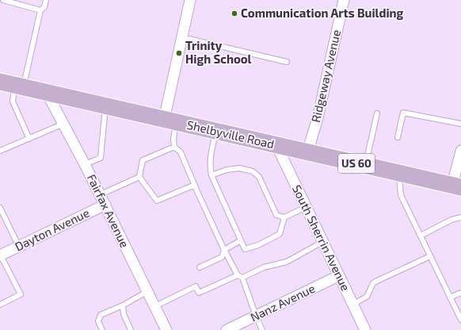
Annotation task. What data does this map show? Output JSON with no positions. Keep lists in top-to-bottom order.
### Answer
{
  "streets": {
    "main road": ["Shelbyville Road", "US 60"],
    "street": [
      "Ridgeway Avenue",
      "Fairfax Avenue",
      "Dayton Avenue",
      "South Sherrin Avenue",
      "Nanz Avenue"
    ]
  },
  "crossings": [
    ["Ridgeway Avenue", "Shelbyville Road"],
    ["Shelbyville Road", "Fairfax Avenue"],
    ["Shelbyville Road", "South Sherrin Avenue"],
    ["Fairfax Avenue", "Dayton Avenue"],
    ["South Sherrin Avenue", "Nanz Avenue"]
  ],
  "places": ["Communication Arts Building", "Trinity High School"]
}
